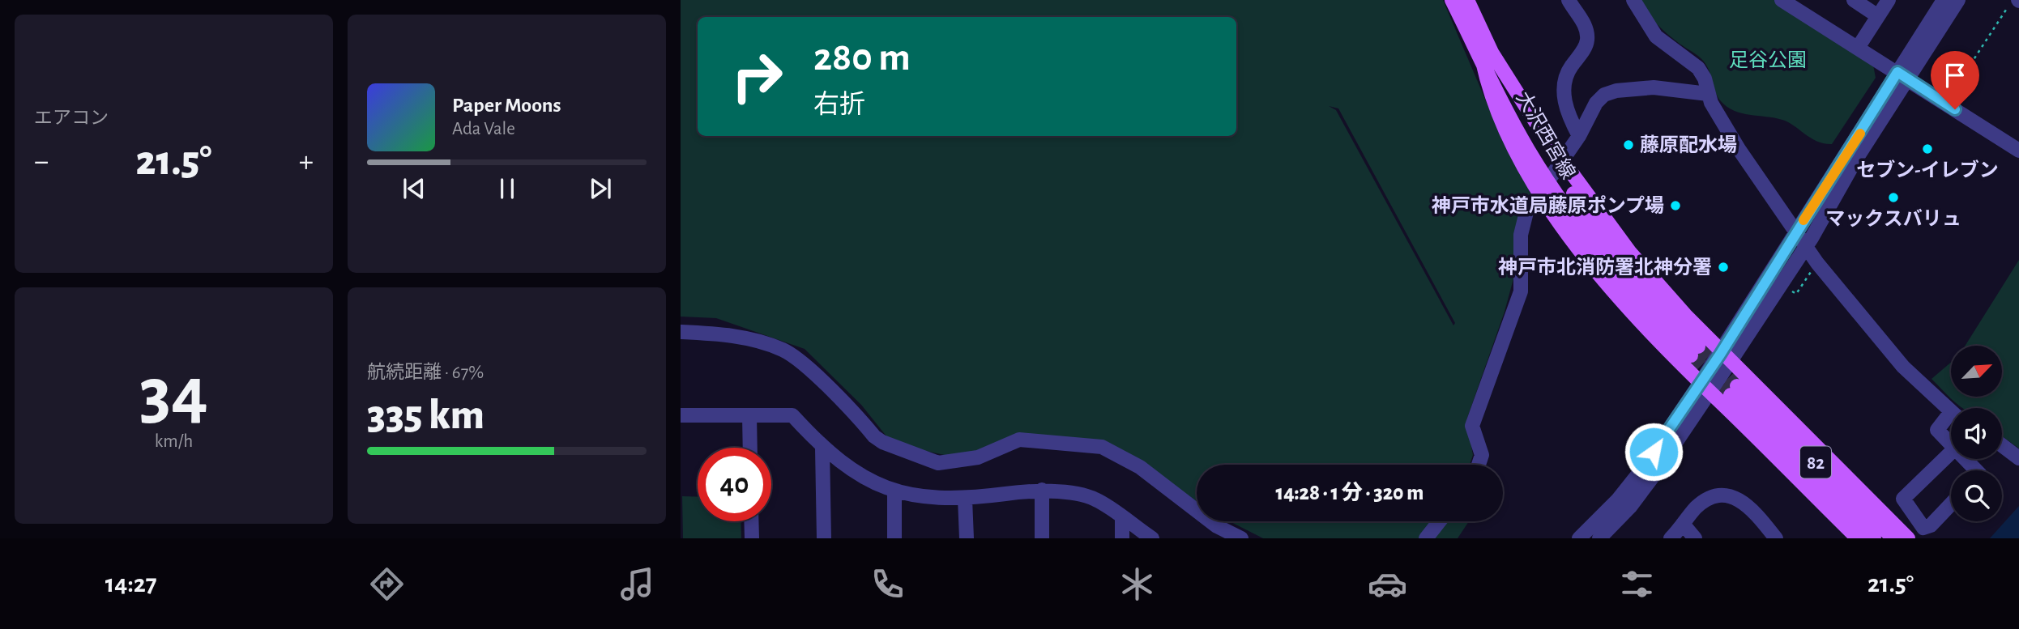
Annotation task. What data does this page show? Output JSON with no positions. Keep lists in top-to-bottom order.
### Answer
{
  "streets": {
    "main road": ["大沢西宮線", "82"]
  },
  "parks": ["足谷公園"],
  "places": [
    "藤原配水場",
    "セブン-イレブン",
    "マックスバリュ",
    "神戸市水道局藤原ポンプ場",
    "神戸市北消防署北神分署"
  ],
  "north": "top right",
  "page": {
    "tile": [
      "エアコン",
      ["34", "km/h"],
      ["航続距離 · 67%", "335 km"]
    ],
    "turn": ["280 m", "右折"],
    "song": ["Paper Moons", "Ada Vale"],
    "heat": ["−", "21.5°", "+"],
    "limit": "40",
    "trip": "14:28 · 1 分 · 320 m",
    "tabs": ["14:27", "21.5°"]
  }
}
